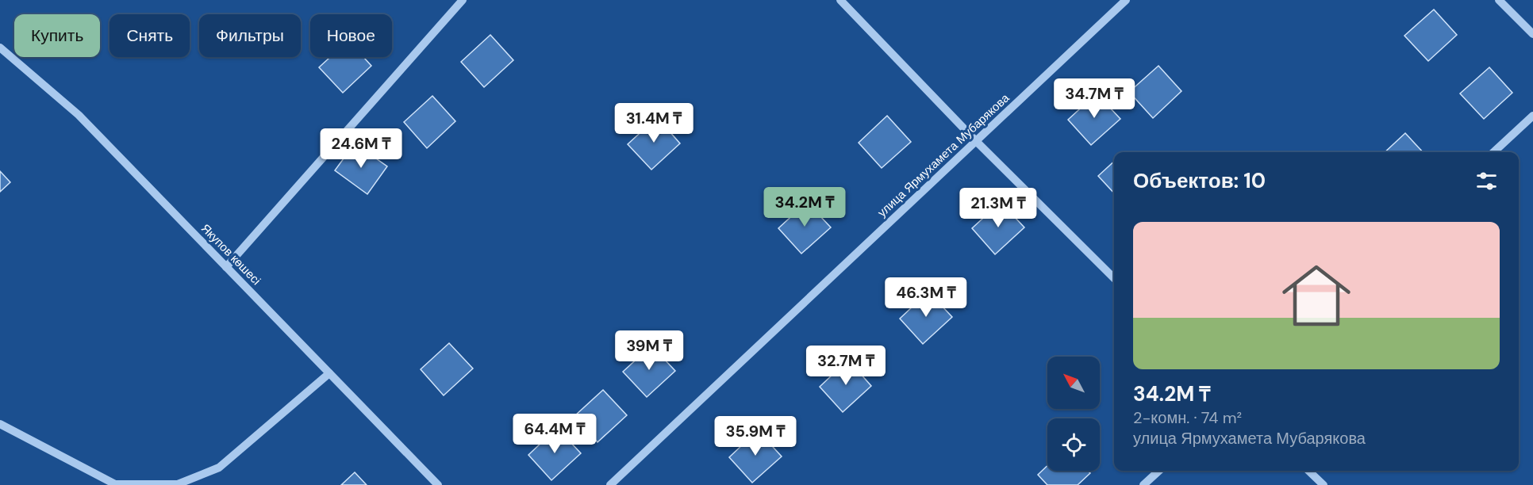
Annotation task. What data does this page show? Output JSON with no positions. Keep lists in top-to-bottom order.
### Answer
{
  "streets": {
    "street": ["улица Ярмухамета Мубарякова", "Якупов көшесі"]
  },
  "north": "top left",
  "page": {
    "chip": [
      "Купить",
      "Снять",
      "Фильтры",
      "Новое"
    ],
    "price": [
      "34.7M ₸",
      "31.4M ₸",
      "24.6M ₸",
      "34.2M ₸",
      "21.3M ₸",
      "46.3M ₸",
      "39M ₸",
      "32.7M ₸",
      "64.4M ₸",
      "35.9M ₸"
    ],
    "heading": "Объектов: 10",
    "list": [
      {
        "name": "34.2M ₸",
        "note": "2-комн. · 74 m² · улица Ярмухамета Мубарякова"
      }
    ]
  }
}
